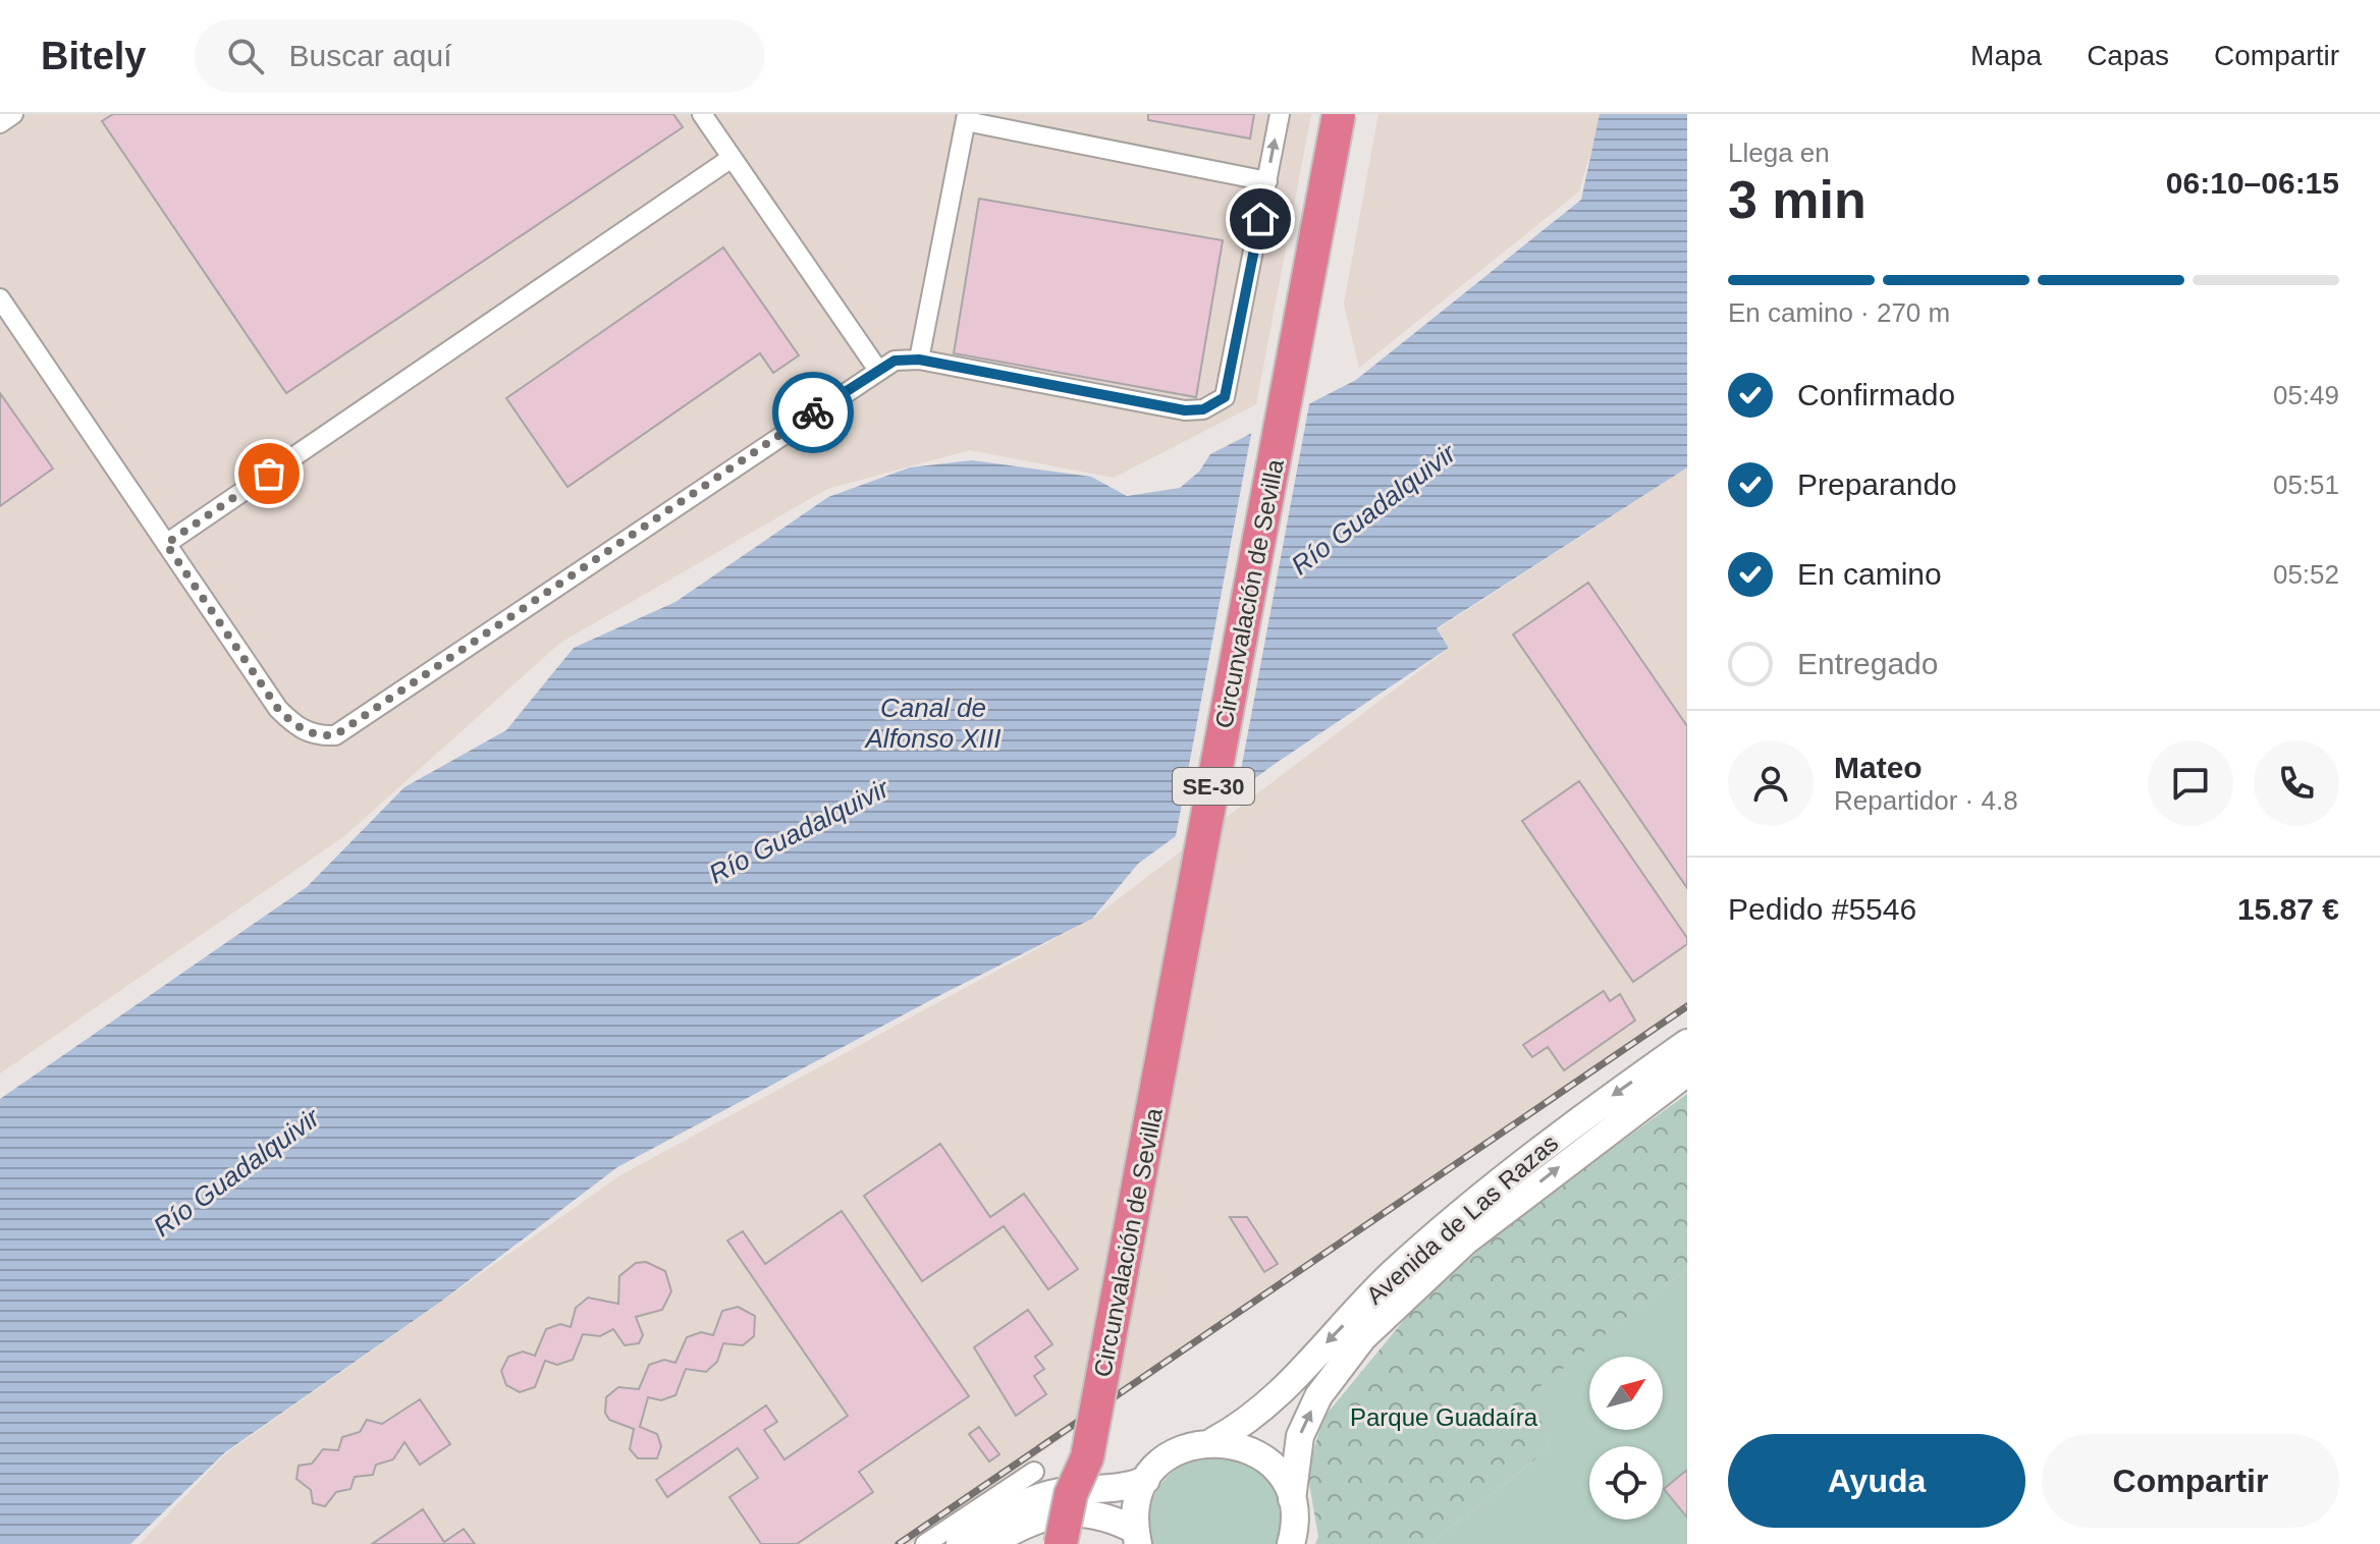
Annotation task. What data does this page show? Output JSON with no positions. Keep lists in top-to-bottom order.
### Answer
{
  "streets": {
    "highway": ["Circunvalación de Sevilla", "SE-30"],
    "main road": ["Avenida de Las Razas"]
  },
  "water": ["Río Guadalquivir", "Canal de Alfonso XIII"],
  "parks": ["Parque Guadaíra"],
  "north": "top right",
  "page": {
    "header": "Bitely",
    "search": "Buscar aquí",
    "nav": ["Mapa", "Capas", "Compartir"],
    "heading": ["3 min", "Llega en", "06:10–06:15"],
    "panel": [
      "Mateo",
      "Repartidor · 4.8",
      "Pedido #5546",
      "15.87 €"
    ],
    "bar": "En camino · 270 m",
    "list": [
      ["Confirmado", "05:49"],
      ["Preparando", "05:51"],
      ["En camino", "05:52"],
      "Entregado"
    ],
    "buttons": ["Ayuda", "Compartir"]
  }
}
